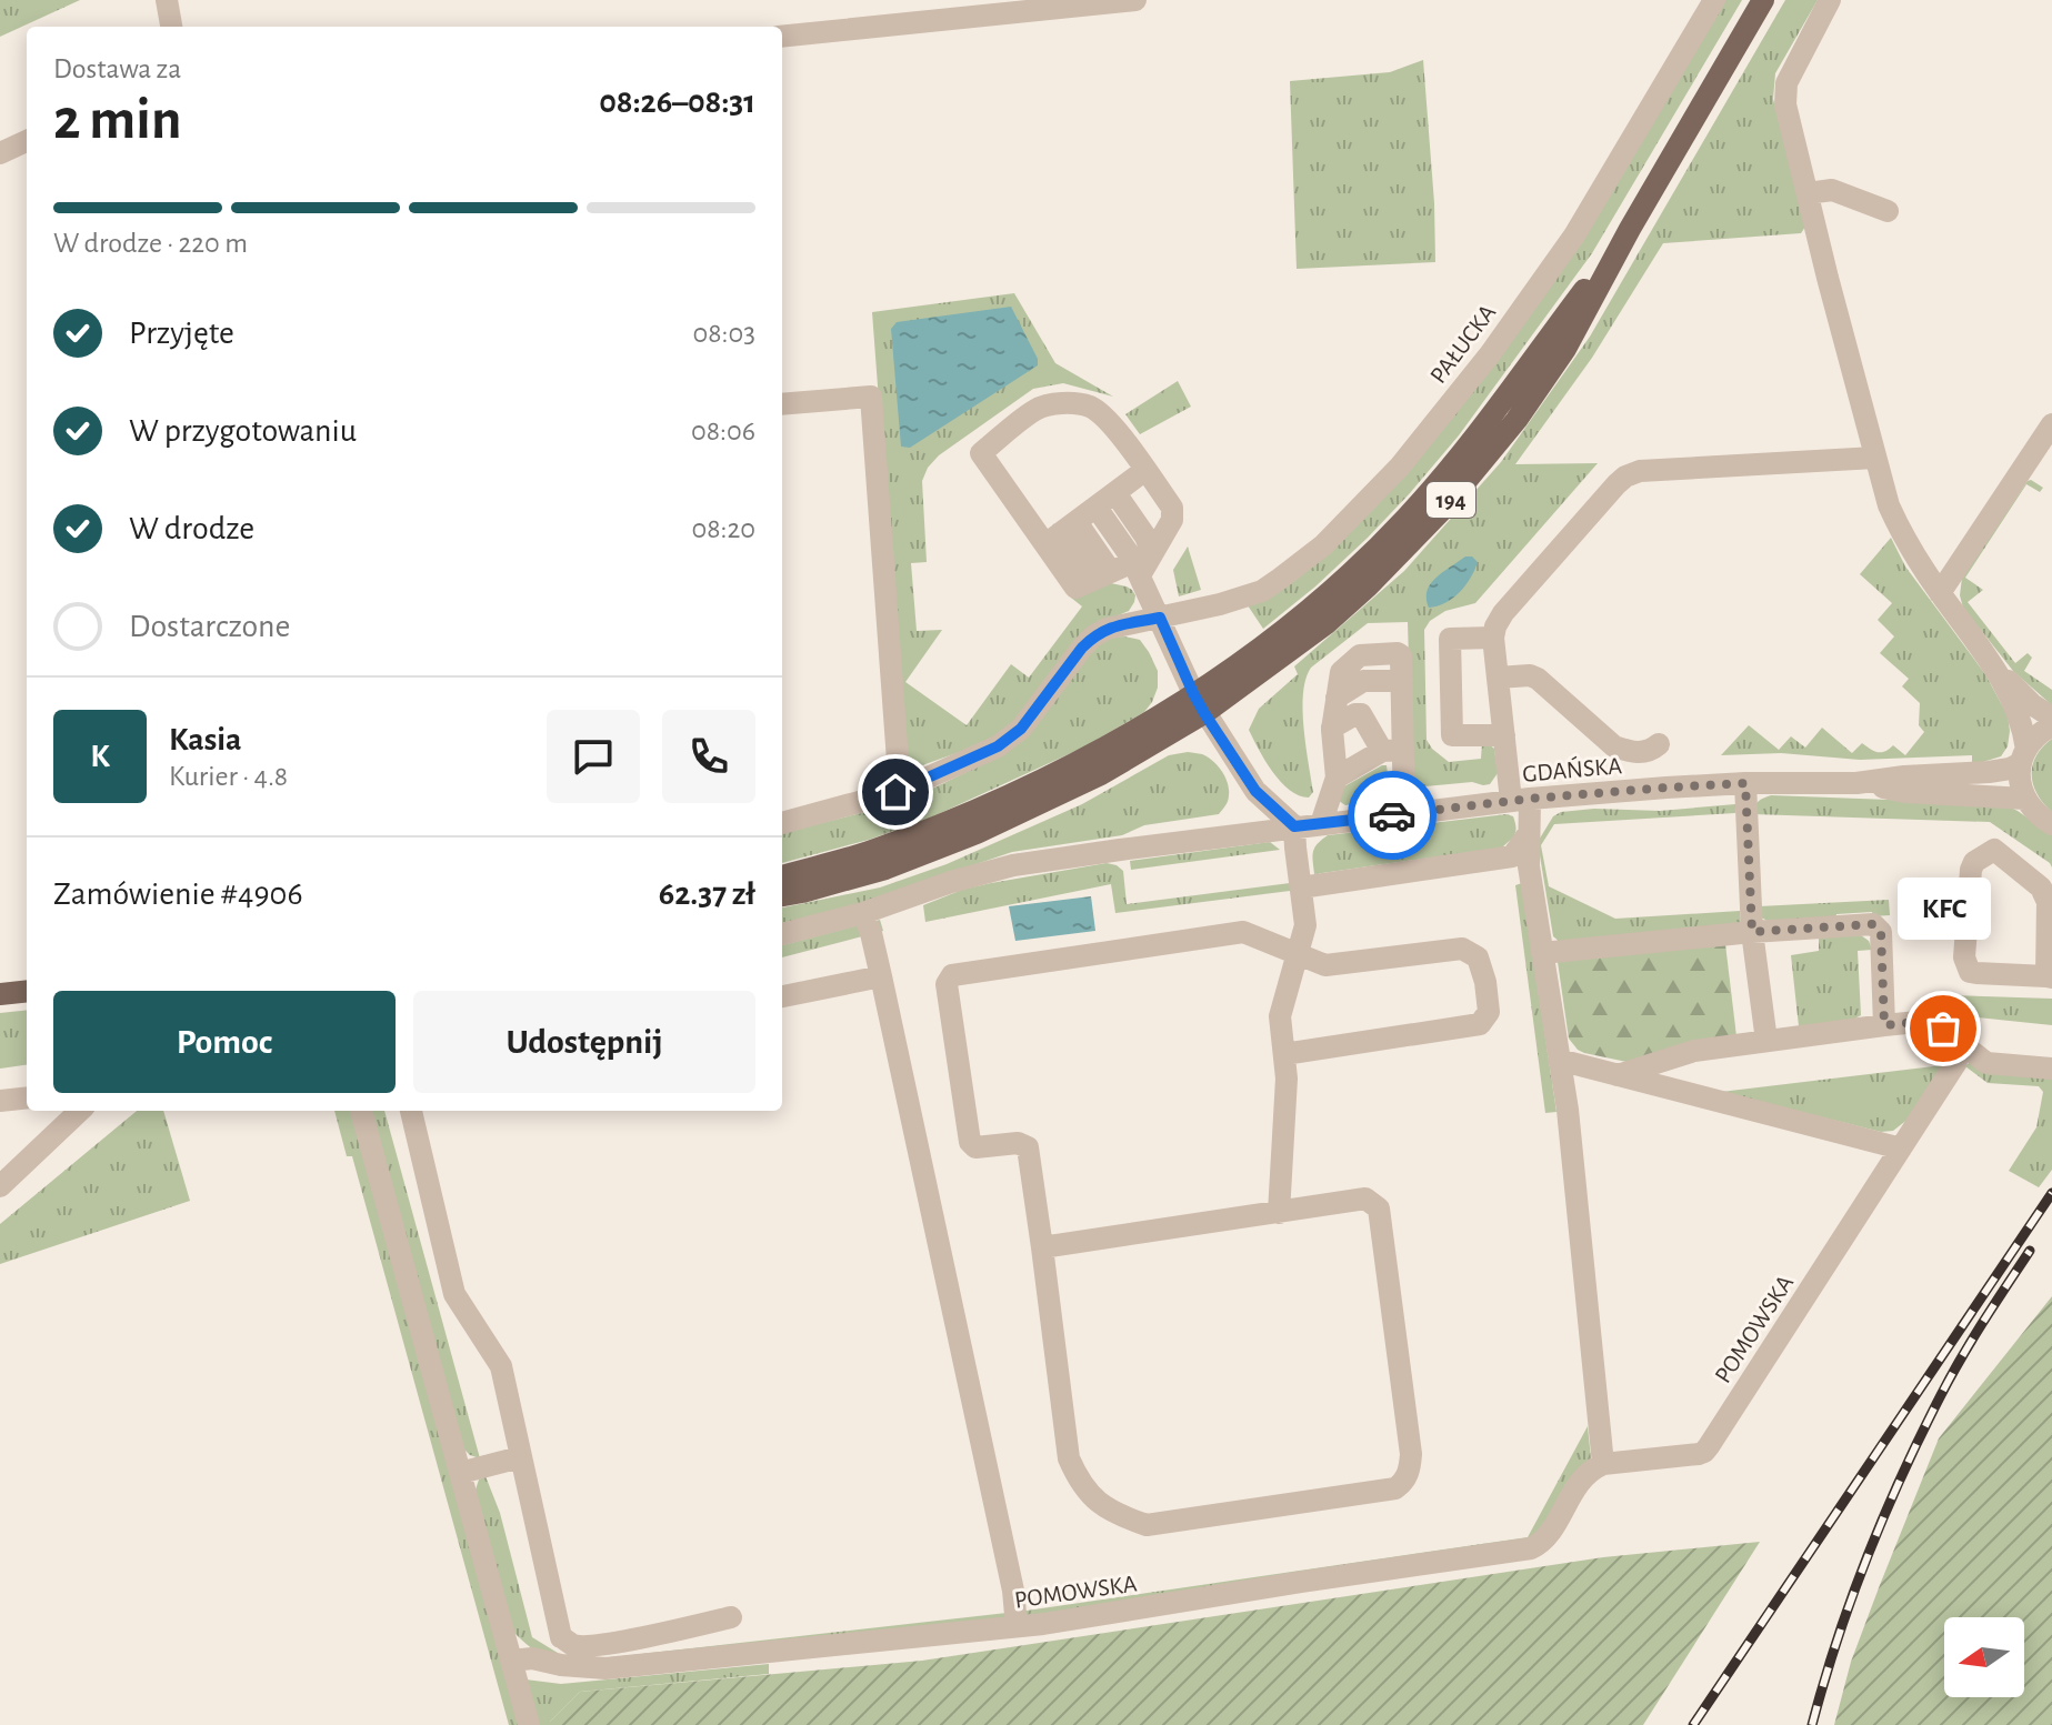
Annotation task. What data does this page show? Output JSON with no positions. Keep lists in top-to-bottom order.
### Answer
{
  "streets": {
    "main road": ["194"],
    "street": ["PAŁUCKA", "GDAŃSKA", "POMOWSKA"]
  },
  "places": ["KFC"],
  "north": "left",
  "page": {
    "heading": ["2 min", "Dostawa za", "08:26–08:31"],
    "panel": [
      "Kasia",
      "Kurier · 4.8",
      "Zamówienie #4906",
      "62.37 zł"
    ],
    "bar": "W drodze · 220 m",
    "list": [
      ["Przyjęte", "08:03"],
      ["W przygotowaniu", "08:06"],
      ["W drodze", "08:20"],
      "Dostarczone"
    ],
    "round": "K",
    "bubble": "KFC",
    "buttons": ["Pomoc", "Udostępnij"]
  }
}
